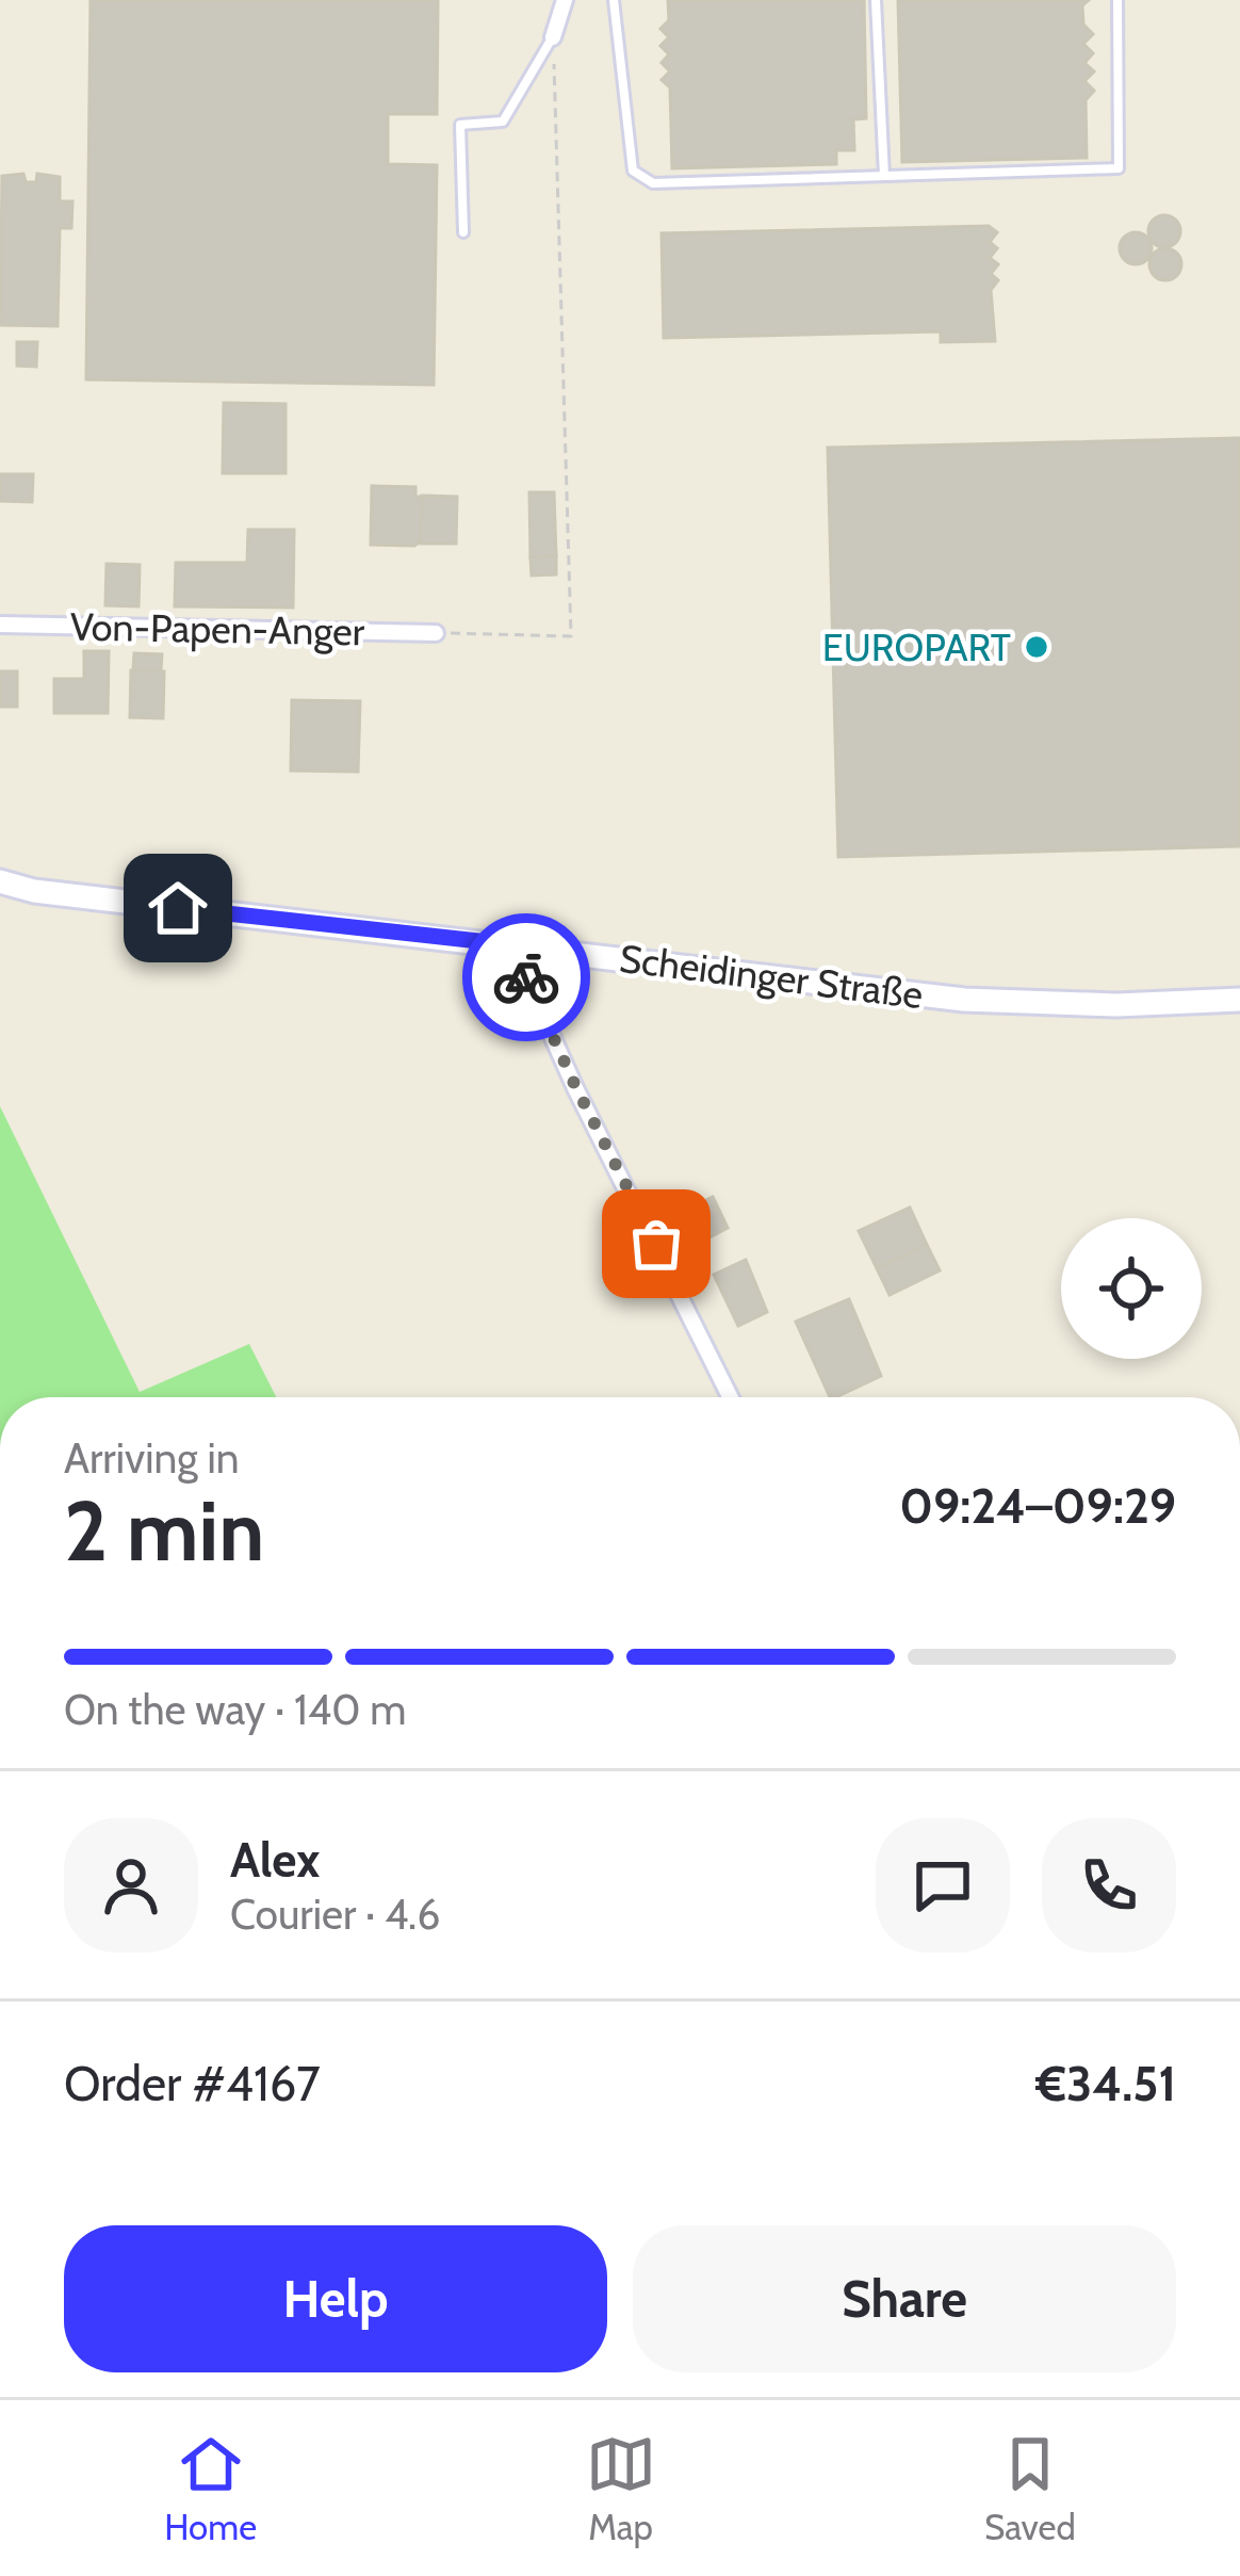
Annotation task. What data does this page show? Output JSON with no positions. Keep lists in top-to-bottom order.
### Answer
{
  "streets": {
    "main road": ["Scheidinger Straße"],
    "street": ["Von-Papen-Anger"]
  },
  "places": ["EUROPART"],
  "page": {
    "heading": ["2 min", "Arriving in", "09:24–09:29"],
    "panel": [
      "Alex",
      "Courier · 4.6",
      "Order #4167",
      "€34.51"
    ],
    "bar": "On the way · 140 m",
    "buttons": ["Help", "Share"],
    "tabs": ["Home", "Map", "Saved"]
  }
}
